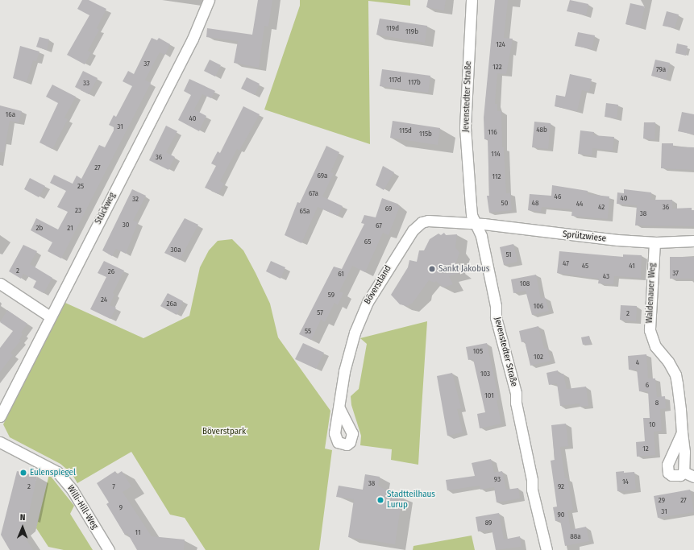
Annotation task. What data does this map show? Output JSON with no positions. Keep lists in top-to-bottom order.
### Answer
{
  "streets": {
    "street": [
      "Jevenstedter Straße",
      "Stückweg",
      "Sprützwiese",
      "Böverstland",
      "Waldenauer Weg",
      "Willi-Hill-Weg"
    ]
  },
  "crossings": [
    ["Jevenstedter Straße", "Sprützwiese"],
    ["Jevenstedter Straße", "Böverstland"],
    ["Sprützwiese", "Böverstland"],
    ["Sprützwiese", "Waldenauer Weg"]
  ],
  "parks": ["Böverstpark"],
  "places": ["Sankt Jakobus", "Eulenspiegel", "Stadtteilhaus Lurup"],
  "house_numbers": [
    "119d",
    "119b",
    "124",
    "37",
    "122",
    "79a",
    "117d",
    "117b",
    "33",
    "16a",
    "40",
    "31",
    "48b",
    "115d",
    "116",
    "115b",
    "114",
    "36",
    "27",
    "69a",
    "112",
    "25",
    "67a",
    "46",
    "40",
    "32",
    "50",
    "48",
    "44",
    "42",
    "36",
    "69",
    "23",
    "65a",
    "38",
    "30",
    "67",
    "2b",
    "21",
    "65",
    "30a",
    "51",
    "47",
    "45",
    "41",
    "2",
    "26",
    "37",
    "61",
    "43",
    "108",
    "59",
    "24",
    "26a",
    "106",
    "57",
    "2",
    "55",
    "105",
    "102",
    "4",
    "103",
    "6",
    "101",
    "8",
    "10",
    "12",
    "93",
    "14",
    "38",
    "2",
    "7",
    "92",
    "29",
    "27",
    "9",
    "31",
    "90",
    "89",
    "11",
    "88a"
  ],
  "north": "top"
}
